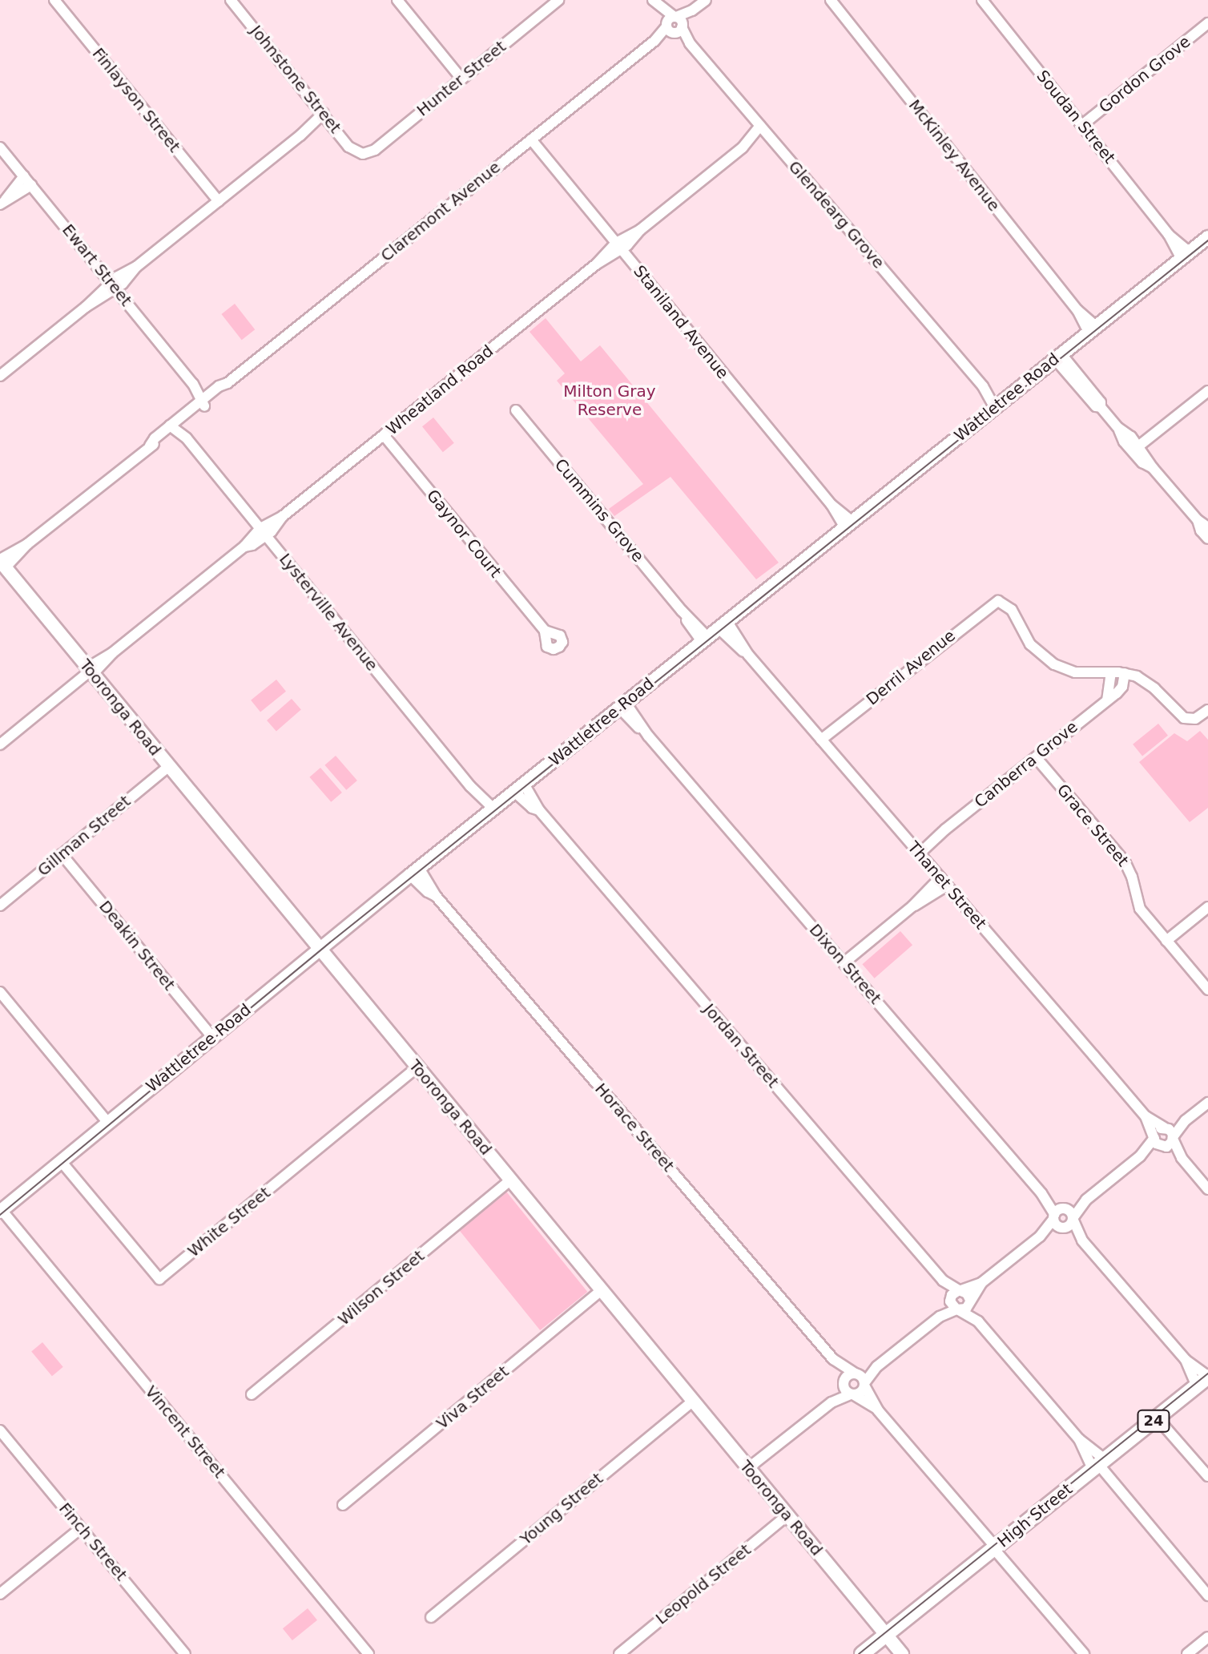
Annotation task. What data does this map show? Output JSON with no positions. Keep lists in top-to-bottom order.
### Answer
{
  "streets": {
    "main road": [
      "Wattletree Road",
      "Tooronga Road",
      "24",
      "High Street"
    ],
    "street": [
      "Gordon Grove",
      "Hunter Street",
      "Johnstone Street",
      "Finlayson Street",
      "Soudan Street",
      "McKinley Avenue",
      "Claremont Avenue",
      "Glendearg Grove",
      "Ewart Street",
      "Staniland Avenue",
      "Wheatland Road",
      "Cummins Grove",
      "Gaynor Court",
      "Lysterville Avenue",
      "Derril Avenue",
      "Canberra Grove",
      "Grace Street",
      "Gillman Street",
      "Thanet Street",
      "Deakin Street",
      "Dixon Street",
      "Jordan Street",
      "Horace Street",
      "White Street",
      "Wilson Street",
      "Viva Street",
      "Vincent Street",
      "Young Street",
      "Finch Street",
      "Leopold Street"
    ]
  },
  "crossings": [
    ["Gordon Grove", "Soudan Street"],
    ["Hunter Street", "Johnstone Street"],
    ["Soudan Street", "Wattletree Road"],
    ["McKinley Avenue", "Wattletree Road"],
    ["Claremont Avenue", "Glendearg Grove"],
    ["Claremont Avenue", "Ewart Street"],
    ["Claremont Avenue", "Staniland Avenue"],
    ["Claremont Avenue", "Lysterville Avenue"],
    ["Claremont Avenue", "Tooronga Road"],
    ["Glendearg Grove", "Wheatland Road"],
    ["Glendearg Grove", "Wattletree Road"],
    ["Staniland Avenue", "Wheatland Road"],
    ["Staniland Avenue", "Wattletree Road"],
    ["Wheatland Road", "Gaynor Court"],
    ["Wheatland Road", "Lysterville Avenue"],
    ["Wheatland Road", "Tooronga Road"],
    ["Wattletree Road", "Cummins Grove"],
    ["Wattletree Road", "Lysterville Avenue"],
    ["Wattletree Road", "Tooronga Road"],
    ["Wattletree Road", "Thanet Street"],
    ["Wattletree Road", "Deakin Street"],
    ["Wattletree Road", "Dixon Street"],
    ["Wattletree Road", "Jordan Street"],
    ["Wattletree Road", "Horace Street"],
    ["Wattletree Road", "White Street"],
    ["Wattletree Road", "Vincent Street"],
    ["Derril Avenue", "Thanet Street"],
    ["Tooronga Road", "Gillman Street"],
    ["Tooronga Road", "White Street"],
    ["Tooronga Road", "Wilson Street"],
    ["Tooronga Road", "Viva Street"],
    ["Tooronga Road", "Young Street"],
    ["Tooronga Road", "High Street"],
    ["Tooronga Road", "Leopold Street"],
    ["Canberra Grove", "Grace Street"],
    ["Canberra Grove", "Thanet Street"],
    ["Gillman Street", "Deakin Street"]
  ],
  "parks": ["Milton Gray Reserve"]
}
